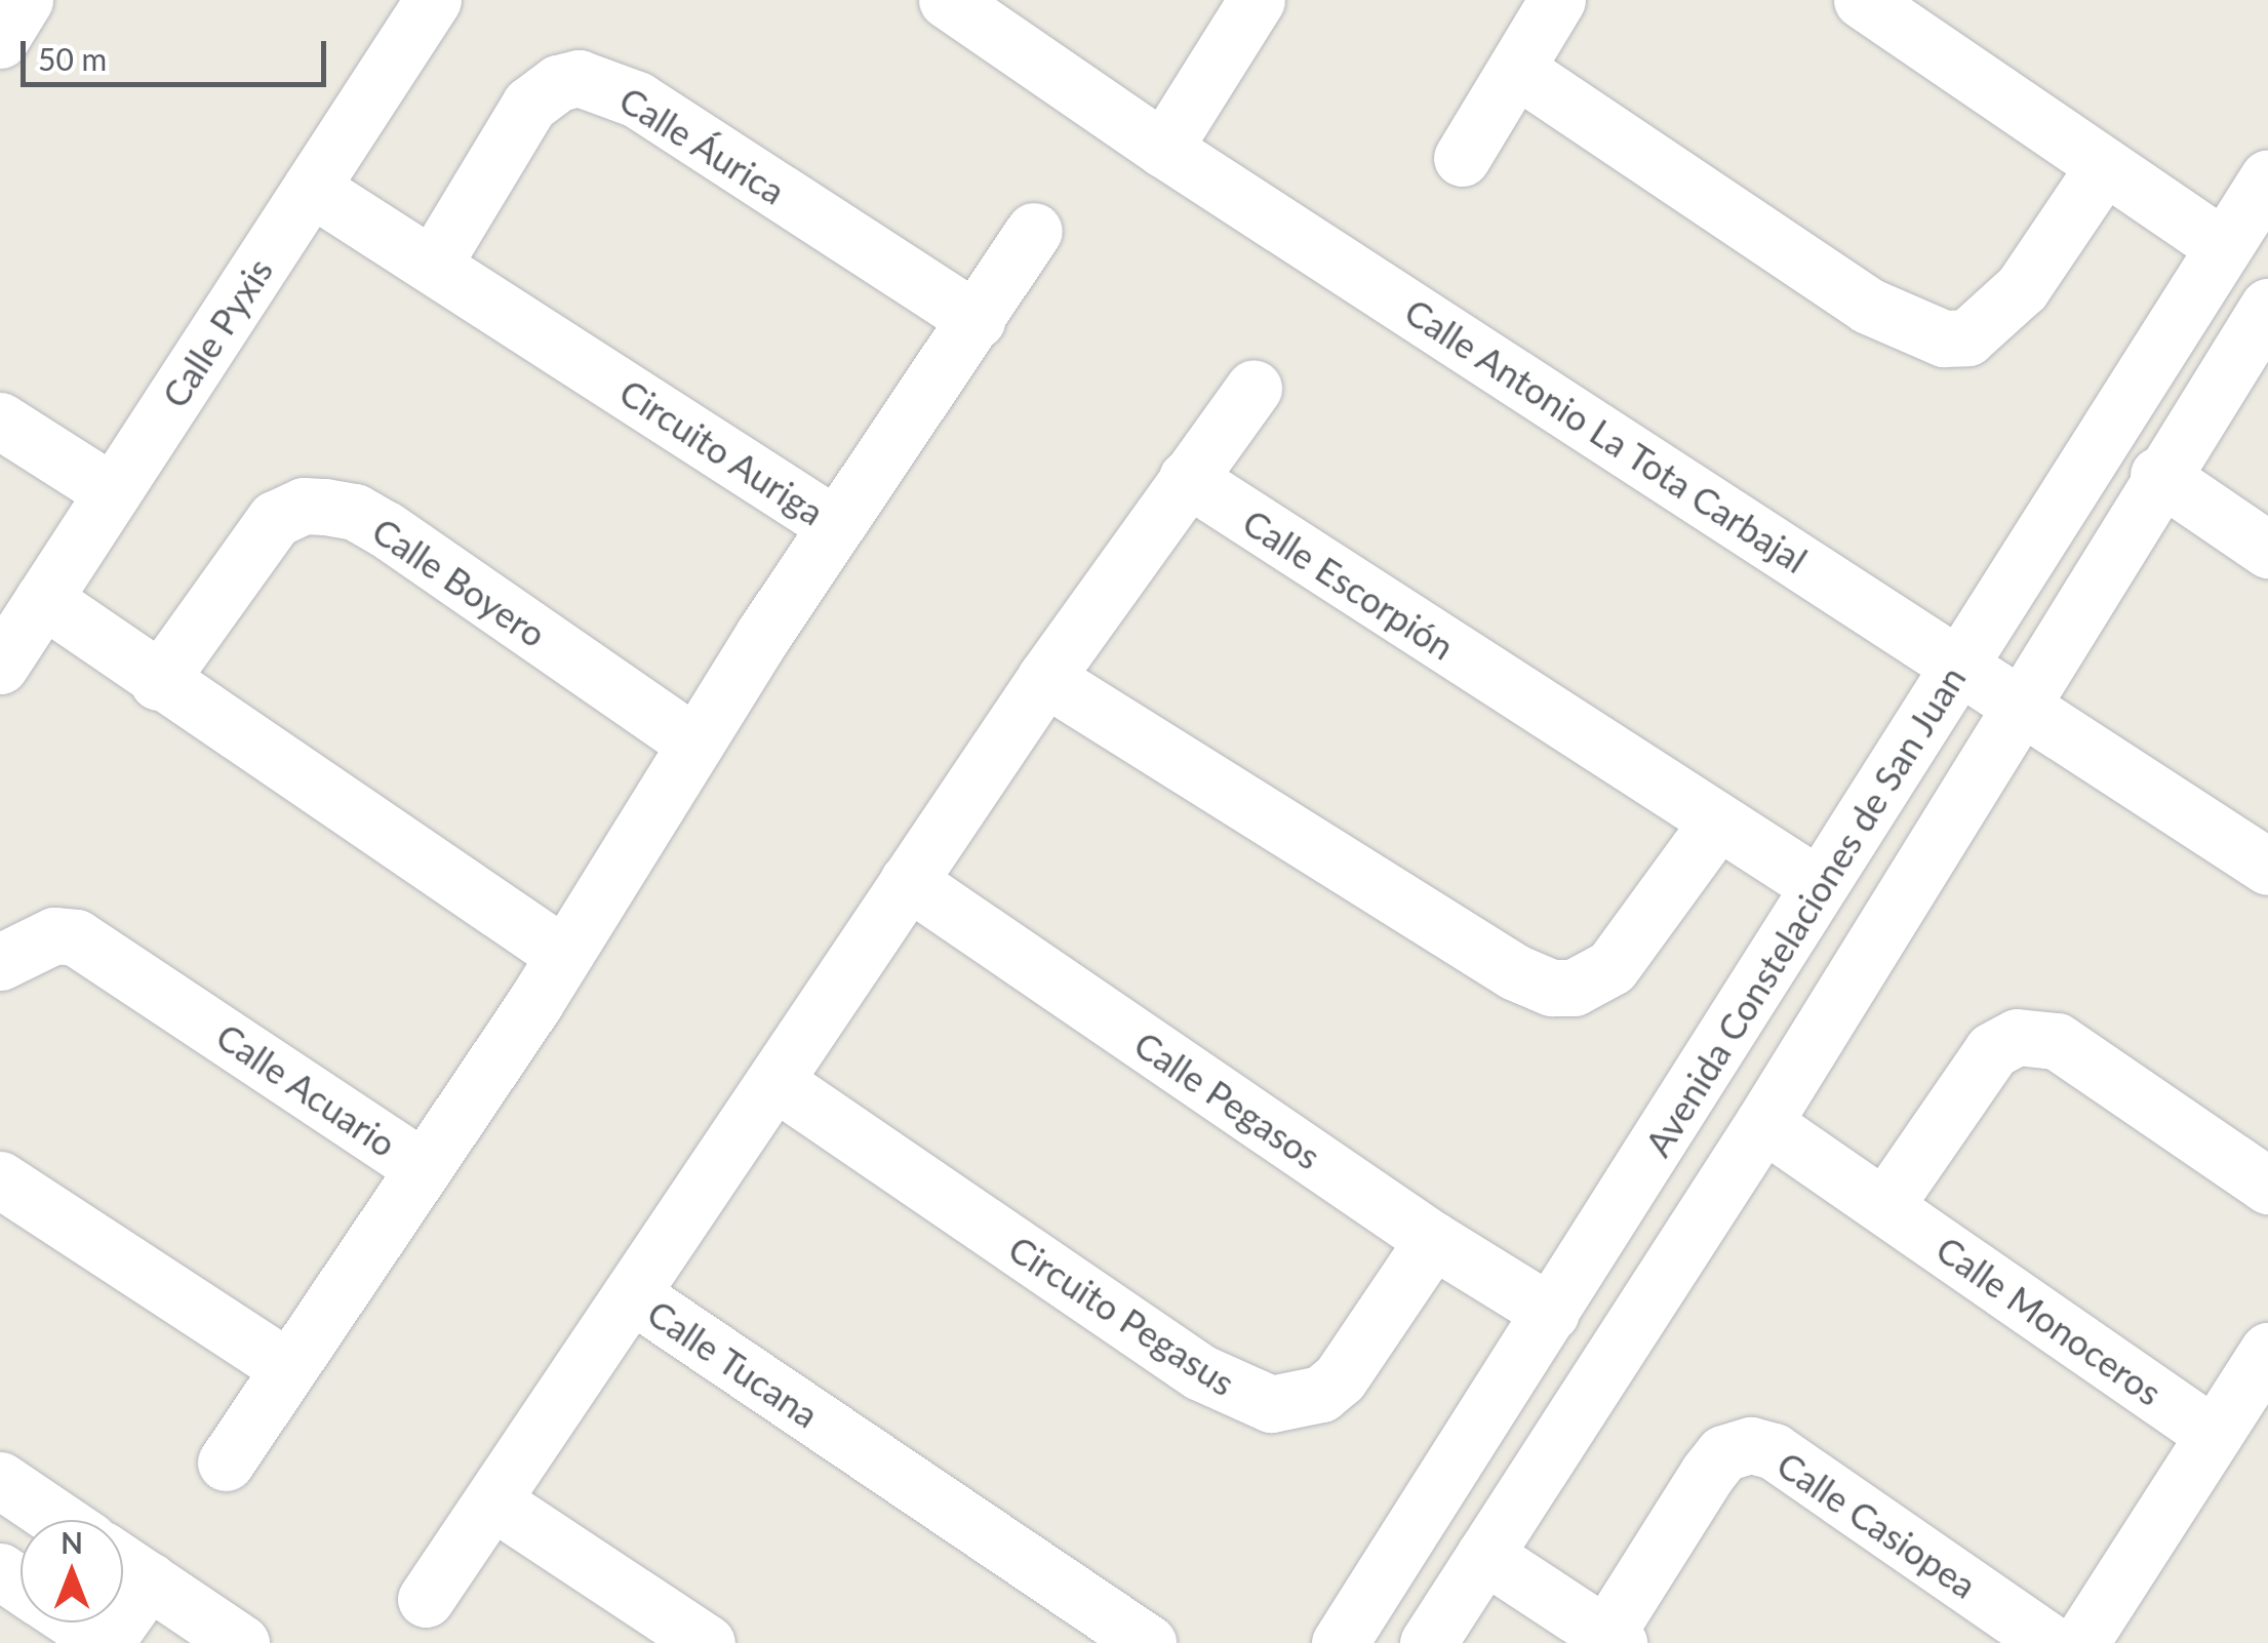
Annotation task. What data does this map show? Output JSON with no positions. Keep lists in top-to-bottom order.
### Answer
{
  "streets": {
    "street": [
      "Calle Áurica",
      "Calle Pyxis",
      "Calle Antonio La Tota Carbajal",
      "Circuito Auriga",
      "Calle Boyero",
      "Calle Escorpión",
      "Avenida Constelaciones de San Juan",
      "Calle Acuario",
      "Calle Pegasos",
      "Circuito Pegasus",
      "Calle Monoceros",
      "Calle Tucana",
      "Calle Casiopea"
    ]
  },
  "crossings": [
    ["Calle Áurica", "Circuito Auriga"],
    ["Calle Pyxis", "Circuito Auriga"],
    ["Calle Antonio La Tota Carbajal", "Avenida Constelaciones de San Juan"],
    ["Calle Escorpión", "Avenida Constelaciones de San Juan"],
    ["Avenida Constelaciones de San Juan", "Calle Pegasos"],
    ["Avenida Constelaciones de San Juan", "Calle Monoceros"],
    ["Avenida Constelaciones de San Juan", "Calle Casiopea"],
    ["Calle Pegasos", "Circuito Pegasus"]
  ],
  "scale_bar": "50 m",
  "north": "top"
}
